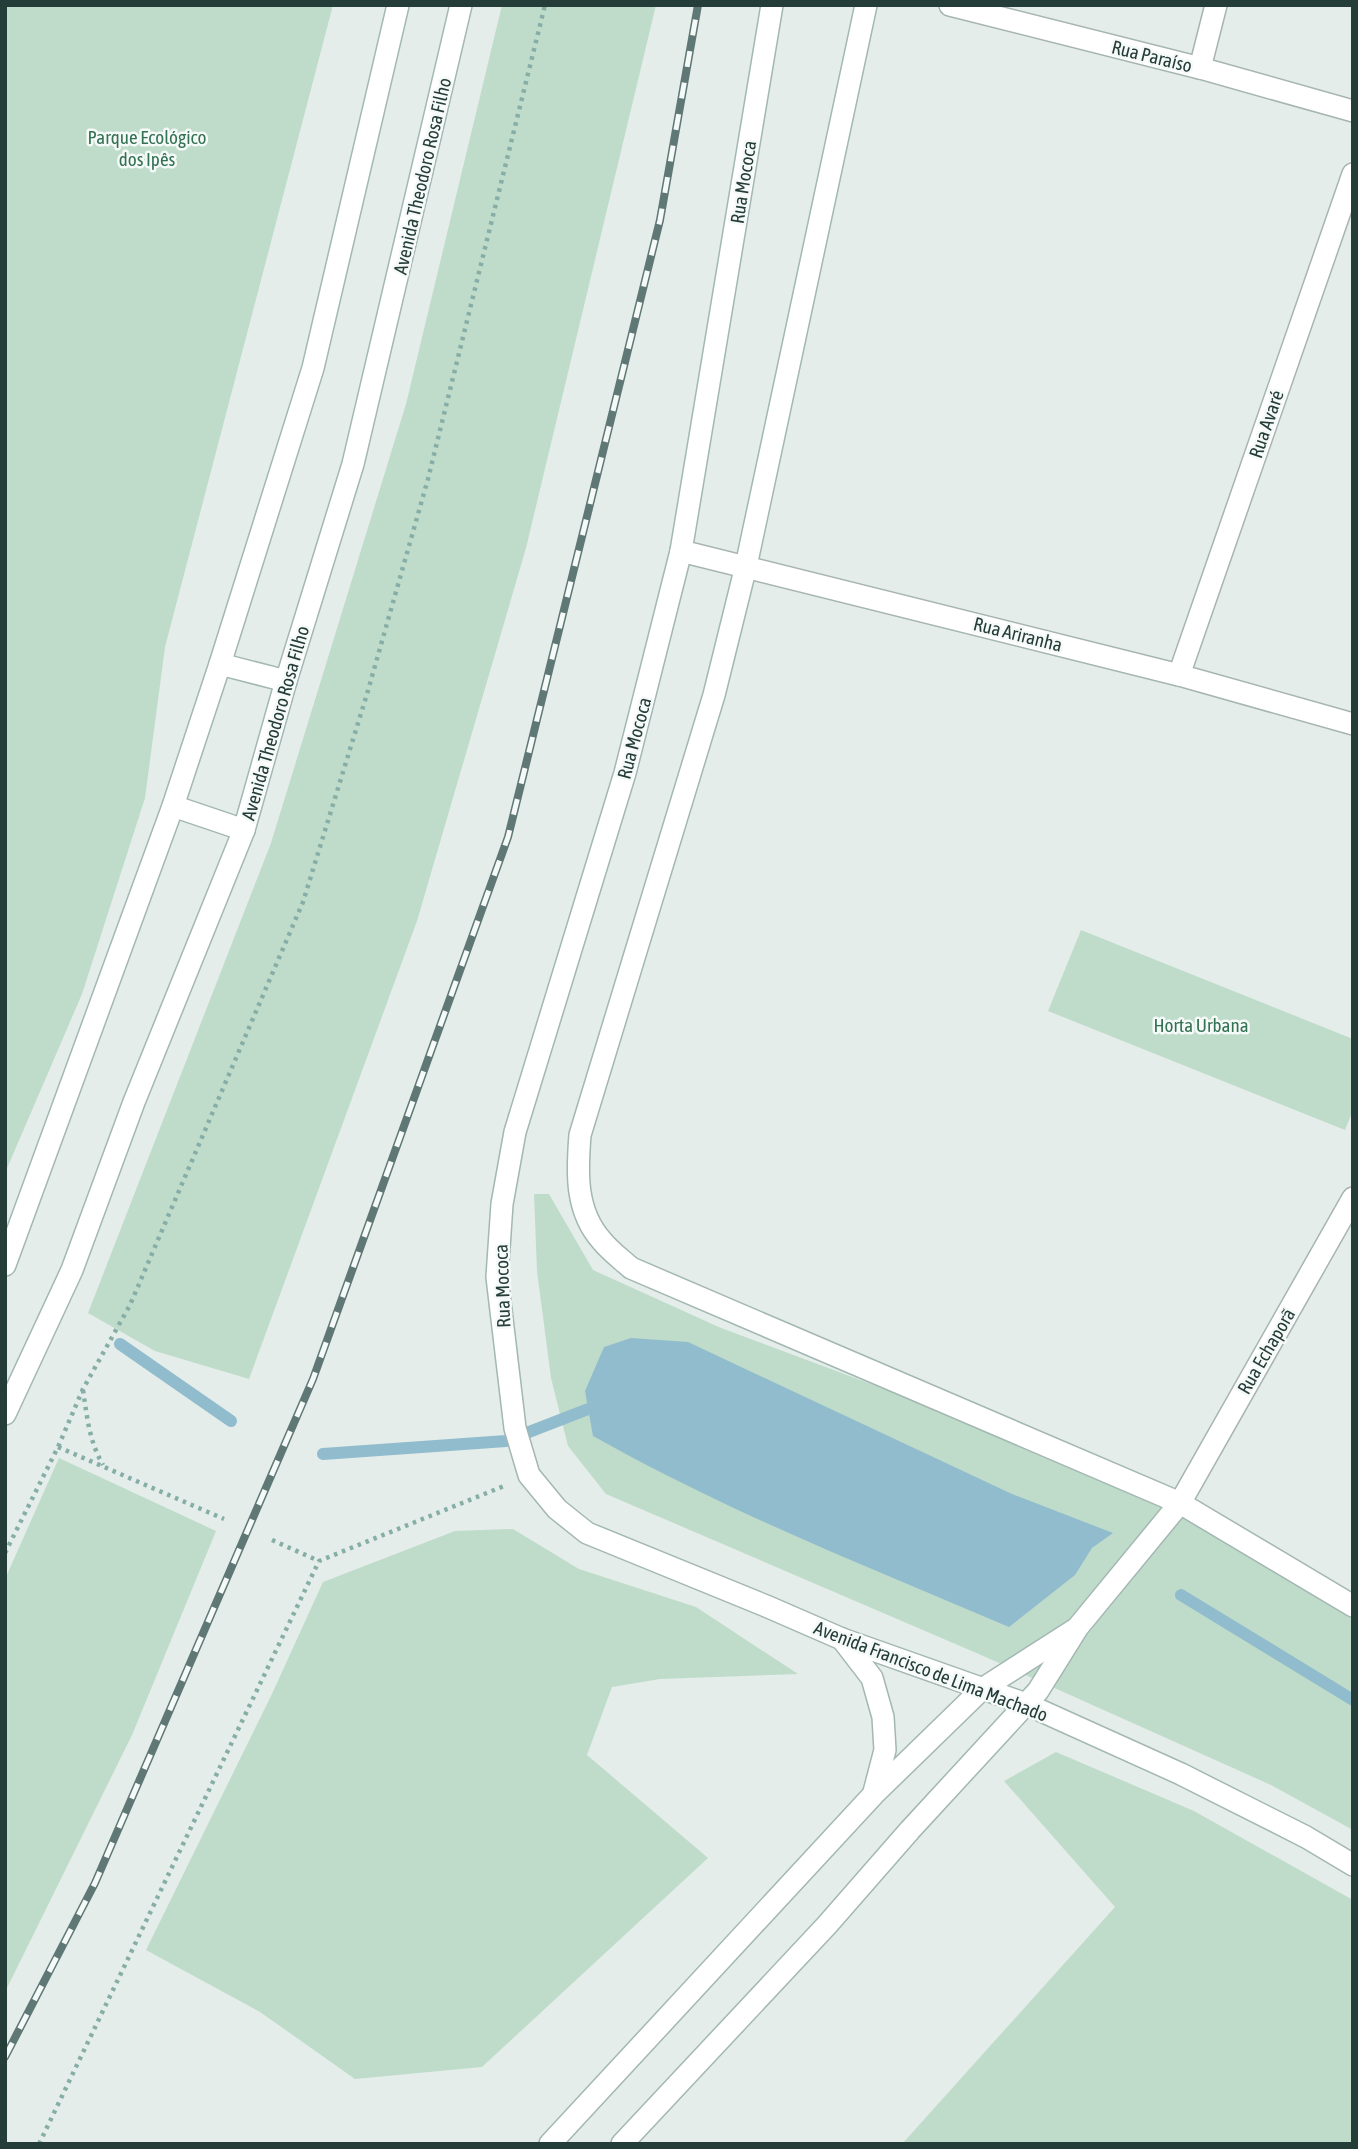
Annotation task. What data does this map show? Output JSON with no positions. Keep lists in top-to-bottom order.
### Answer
{
  "streets": {
    "main road": [
      "Rua Paraíso",
      "Avenida Theodoro Rosa Filho",
      "Rua Mococa",
      "Rua Avaré",
      "Rua Ariranha",
      "Rua Echaporã",
      "Avenida Francisco de Lima Machado"
    ]
  },
  "crossings": [
    ["Rua Mococa", "Rua Ariranha"],
    ["Rua Mococa", "Avenida Francisco de Lima Machado"],
    ["Rua Avaré", "Rua Ariranha"]
  ],
  "parks": ["Parque Ecológico dos Ipês", "Horta Urbana"]
}
